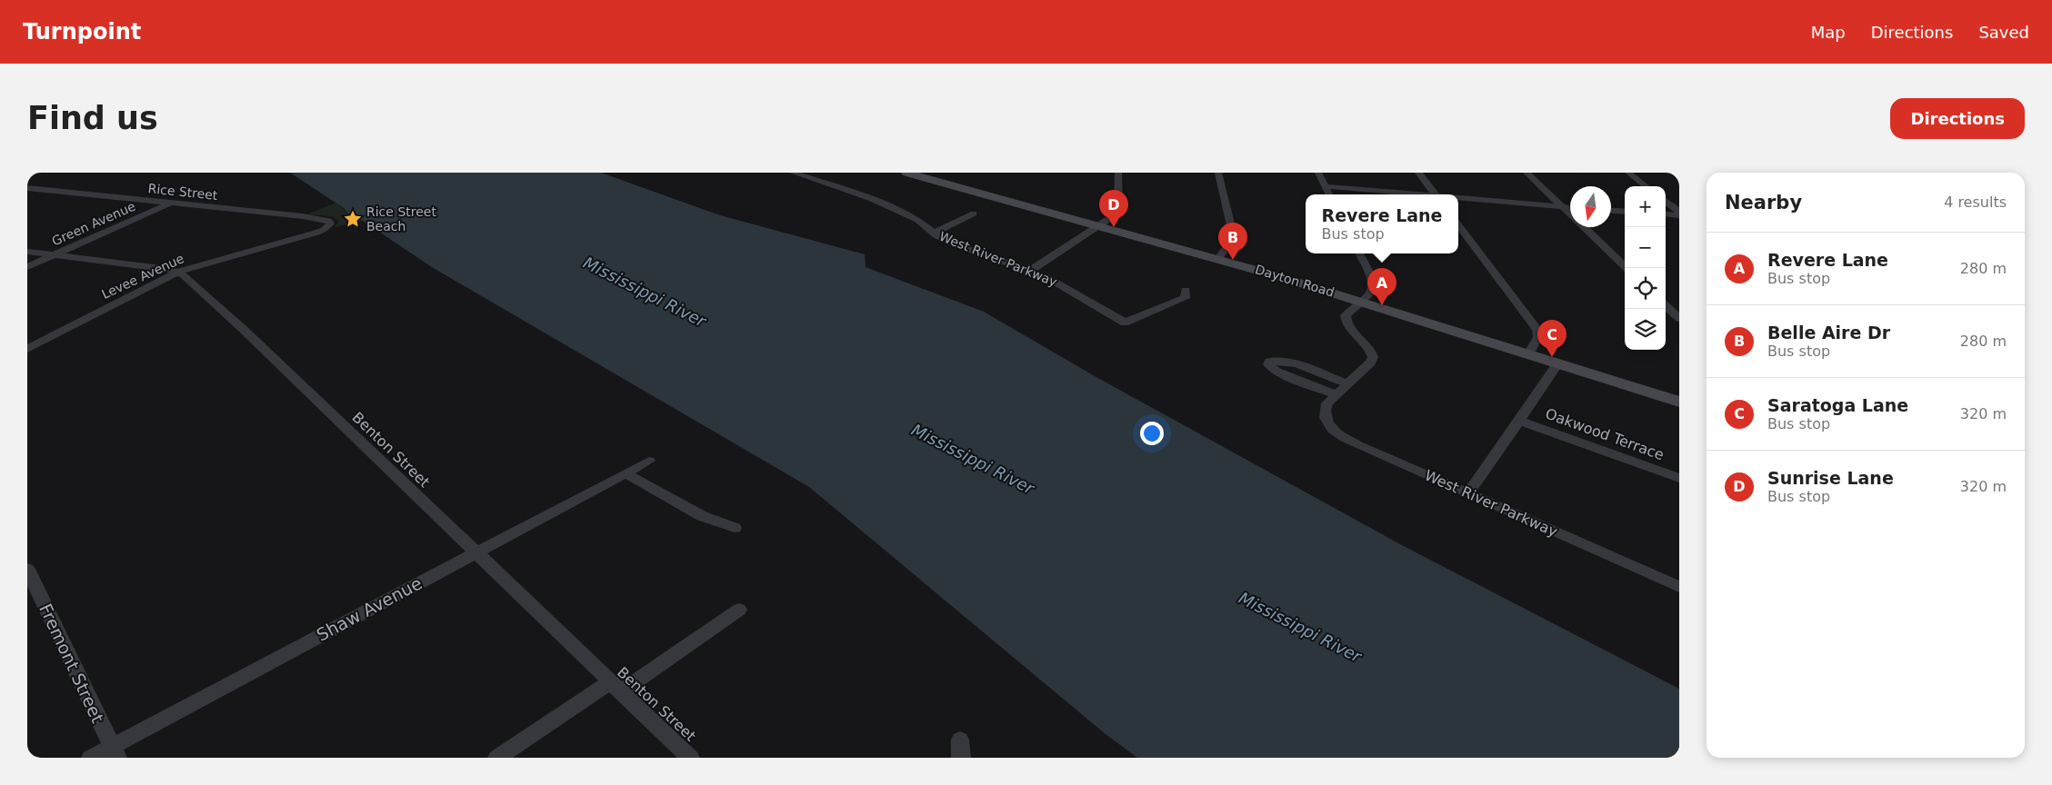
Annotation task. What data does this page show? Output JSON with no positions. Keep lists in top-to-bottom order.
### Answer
{
  "streets": {
    "main road": ["Dayton Road"],
    "street": [
      "Rice Street",
      "Green Avenue",
      "West River Parkway",
      "Levee Avenue",
      "Oakwood Terrace",
      "Benton Street",
      "Shaw Avenue",
      "Fremont Street"
    ]
  },
  "crossings": [
    ["Rice Street", "Green Avenue"],
    ["Rice Street", "Levee Avenue"],
    ["Green Avenue", "Benton Street"],
    ["Levee Avenue", "Benton Street"],
    ["Benton Street", "Shaw Avenue"],
    ["Shaw Avenue", "Fremont Street"]
  ],
  "water": ["Mississippi River"],
  "places": {
    "place": ["Rice Street Beach"]
  },
  "north": "bottom",
  "page": {
    "header": "Turnpoint",
    "nav": ["Map", "Directions", "Saved"],
    "buttons": "Directions",
    "title": "Find us",
    "heading": ["Nearby", "4 results"],
    "map_buttons": ["+", "−"],
    "pins": [
      "D",
      "B",
      "A",
      "C"
    ],
    "popup": ["Revere Lane", "Bus stop"],
    "list": [
      {
        "mark": "A",
        "name": "Revere Lane",
        "note": "Bus stop",
        "value": "280 m"
      },
      {
        "mark": "B",
        "name": "Belle Aire Dr",
        "note": "Bus stop",
        "value": "280 m"
      },
      {
        "mark": "C",
        "name": "Saratoga Lane",
        "note": "Bus stop",
        "value": "320 m"
      },
      {
        "mark": "D",
        "name": "Sunrise Lane",
        "note": "Bus stop",
        "value": "320 m"
      }
    ]
  }
}
